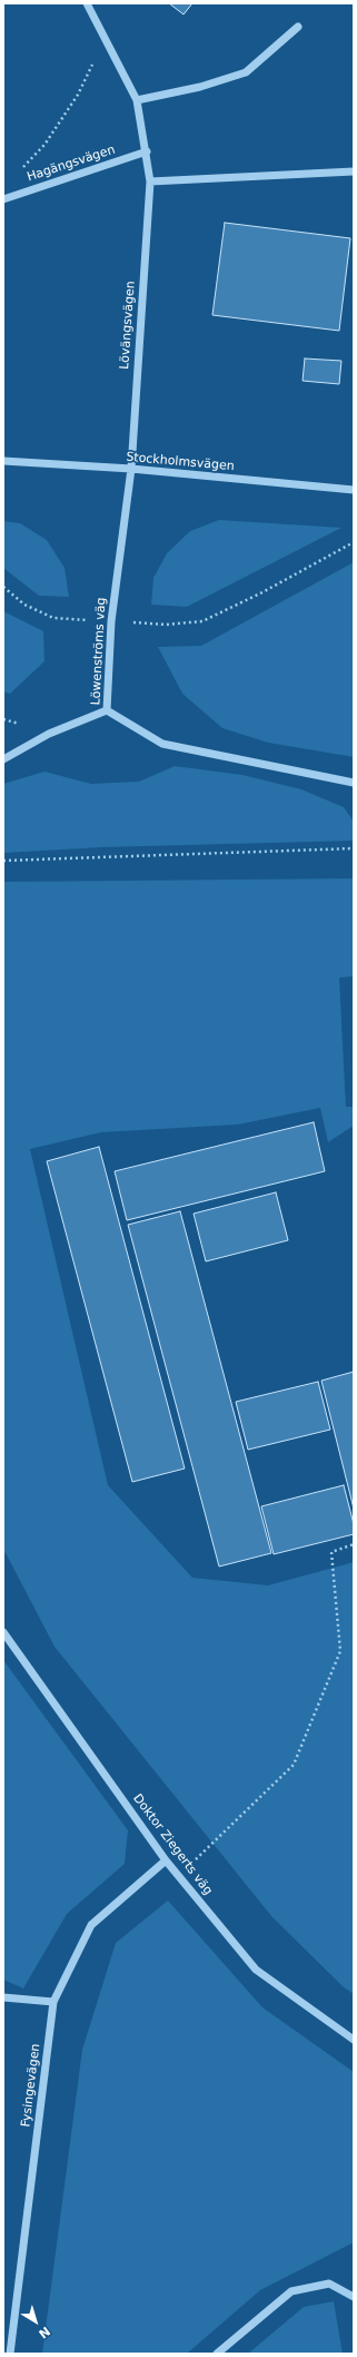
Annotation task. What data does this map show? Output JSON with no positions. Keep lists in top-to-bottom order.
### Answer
{
  "streets": {
    "street": [
      "Hagängsvägen",
      "Lövängsvägen",
      "Stockholmsvägen",
      "Löwenströms väg",
      "Doktor Ziegerts väg",
      "Fysingevägen"
    ]
  },
  "crossings": [
    ["Hagängsvägen", "Lövängsvägen"],
    ["Lövängsvägen", "Stockholmsvägen"],
    ["Lövängsvägen", "Löwenströms väg"],
    ["Stockholmsvägen", "Löwenströms väg"],
    ["Doktor Ziegerts väg", "Fysingevägen"]
  ],
  "north": "bottom right"
}
